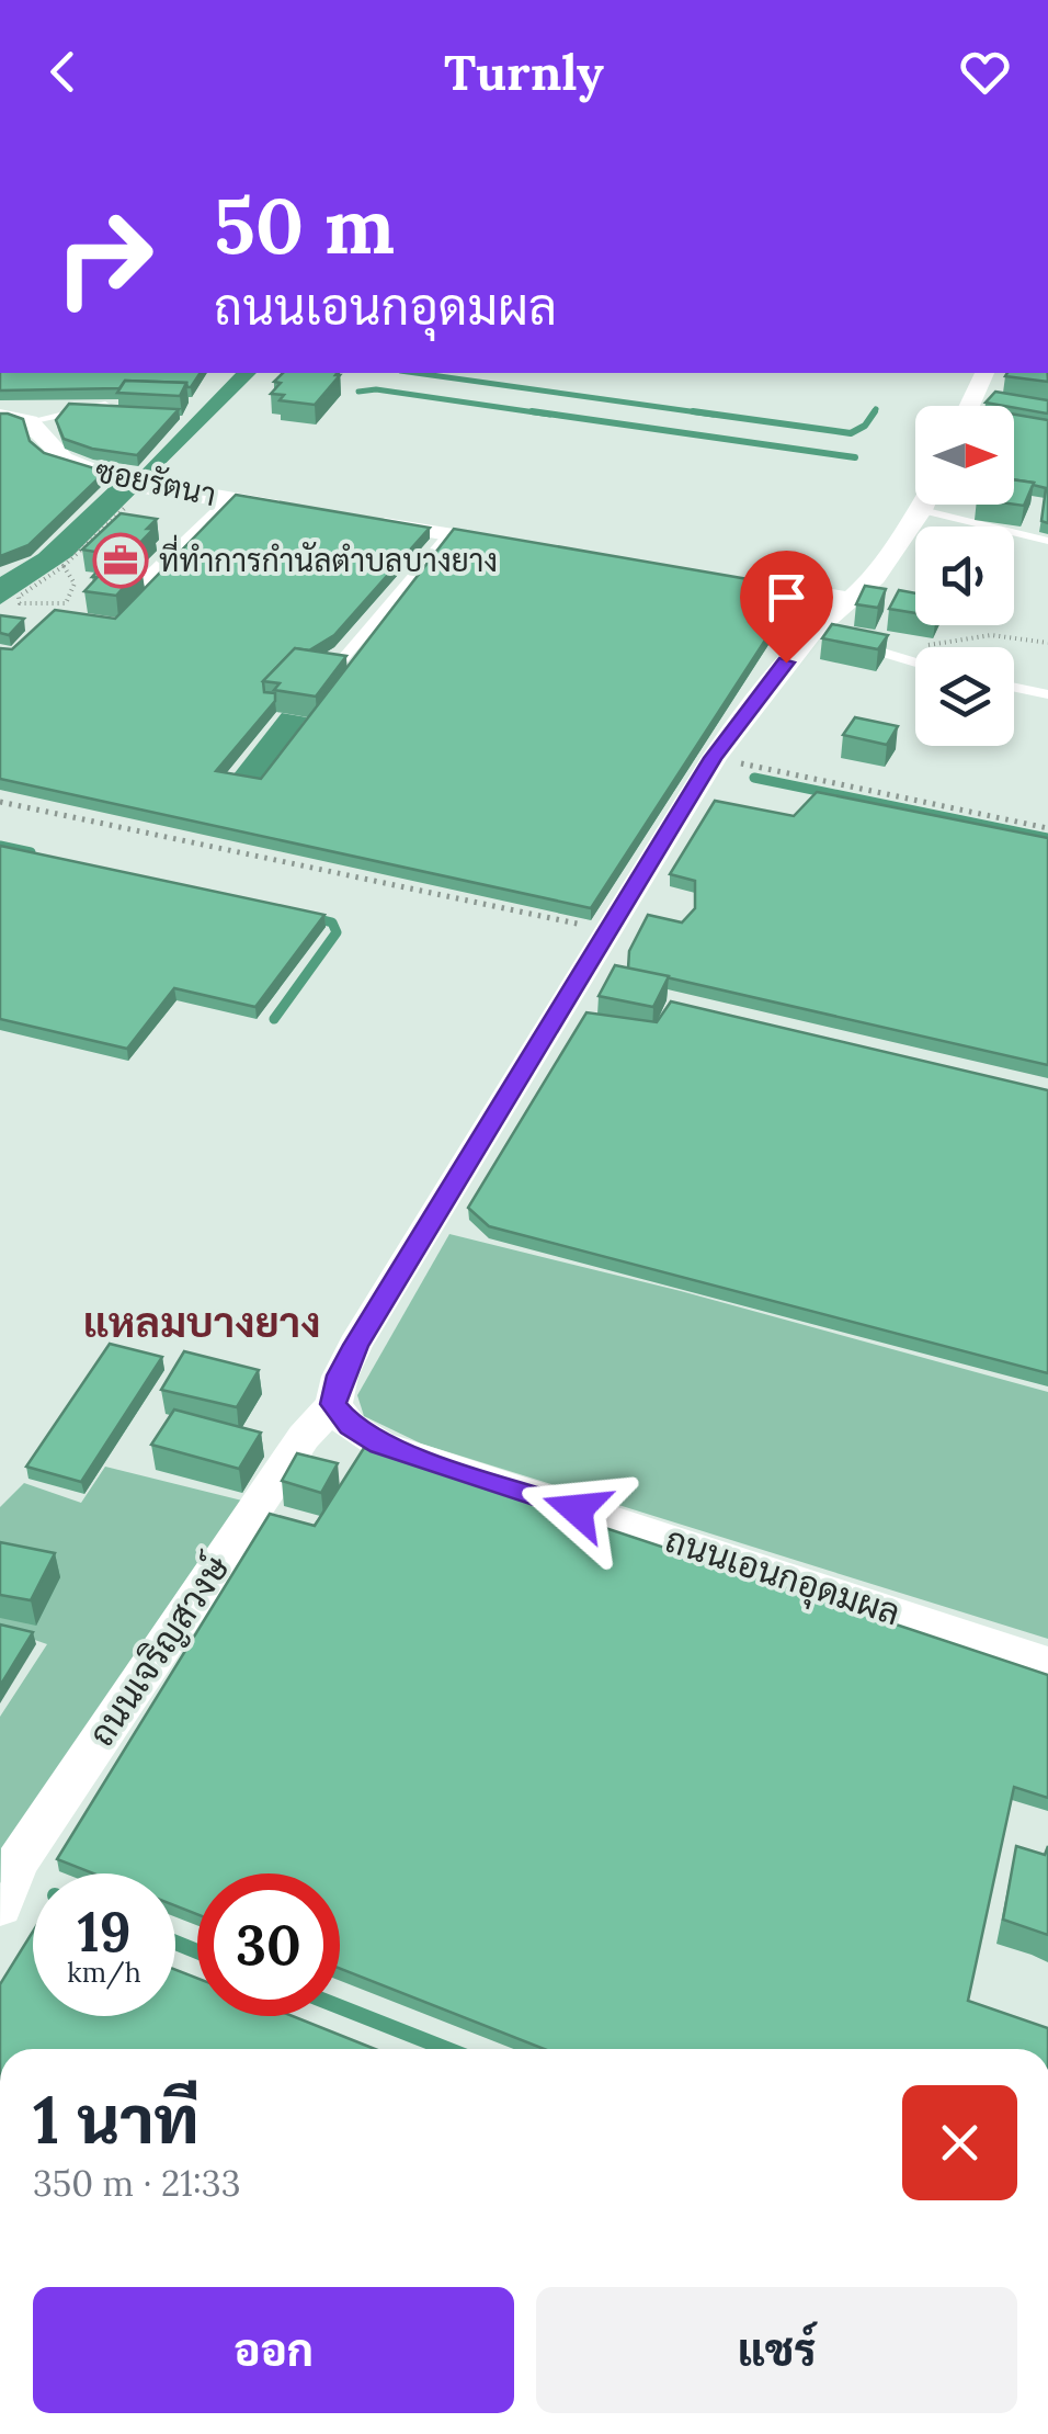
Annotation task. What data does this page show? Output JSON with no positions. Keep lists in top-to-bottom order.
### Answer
{
  "streets": {
    "street": ["ซอยรัตนา", "ถนนเอนกอุดมผล", "ถนนเจริญสวงษ์"]
  },
  "crossings": [
    ["ถนนเอนกอุดมผล", "ถนนเจริญสวงษ์"]
  ],
  "districts": ["แหลมบางยาง"],
  "places": {
    "office": ["ที่ทำการกำนัลตำบลบางยาง"]
  },
  "north": "right",
  "page": {
    "header": "Turnly",
    "turn": ["50 m", "ถนนเอนกอุดมผล"],
    "speed": "19 km/h",
    "limit": "30",
    "heading": ["1 นาที", "350 m · 21:33"],
    "buttons": ["ออก", "แชร์"]
  }
}
